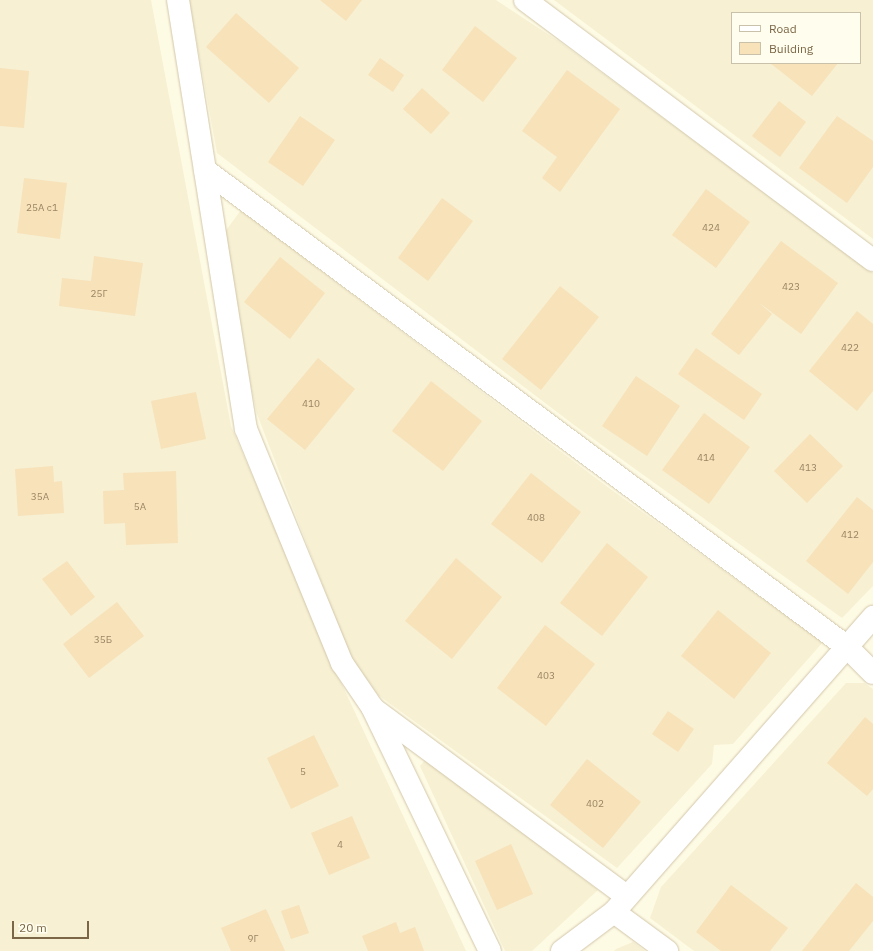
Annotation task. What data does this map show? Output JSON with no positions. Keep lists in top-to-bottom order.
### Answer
{
  "house_numbers": [
    "25А с1",
    "424",
    "423",
    "25Г",
    "422",
    "410",
    "414",
    "413",
    "35А",
    "5А",
    "408",
    "412",
    "35Б",
    "403",
    "5",
    "402",
    "4",
    "9Г"
  ],
  "legend": ["Road", "Building"],
  "scale_bar": "20 m"
}
